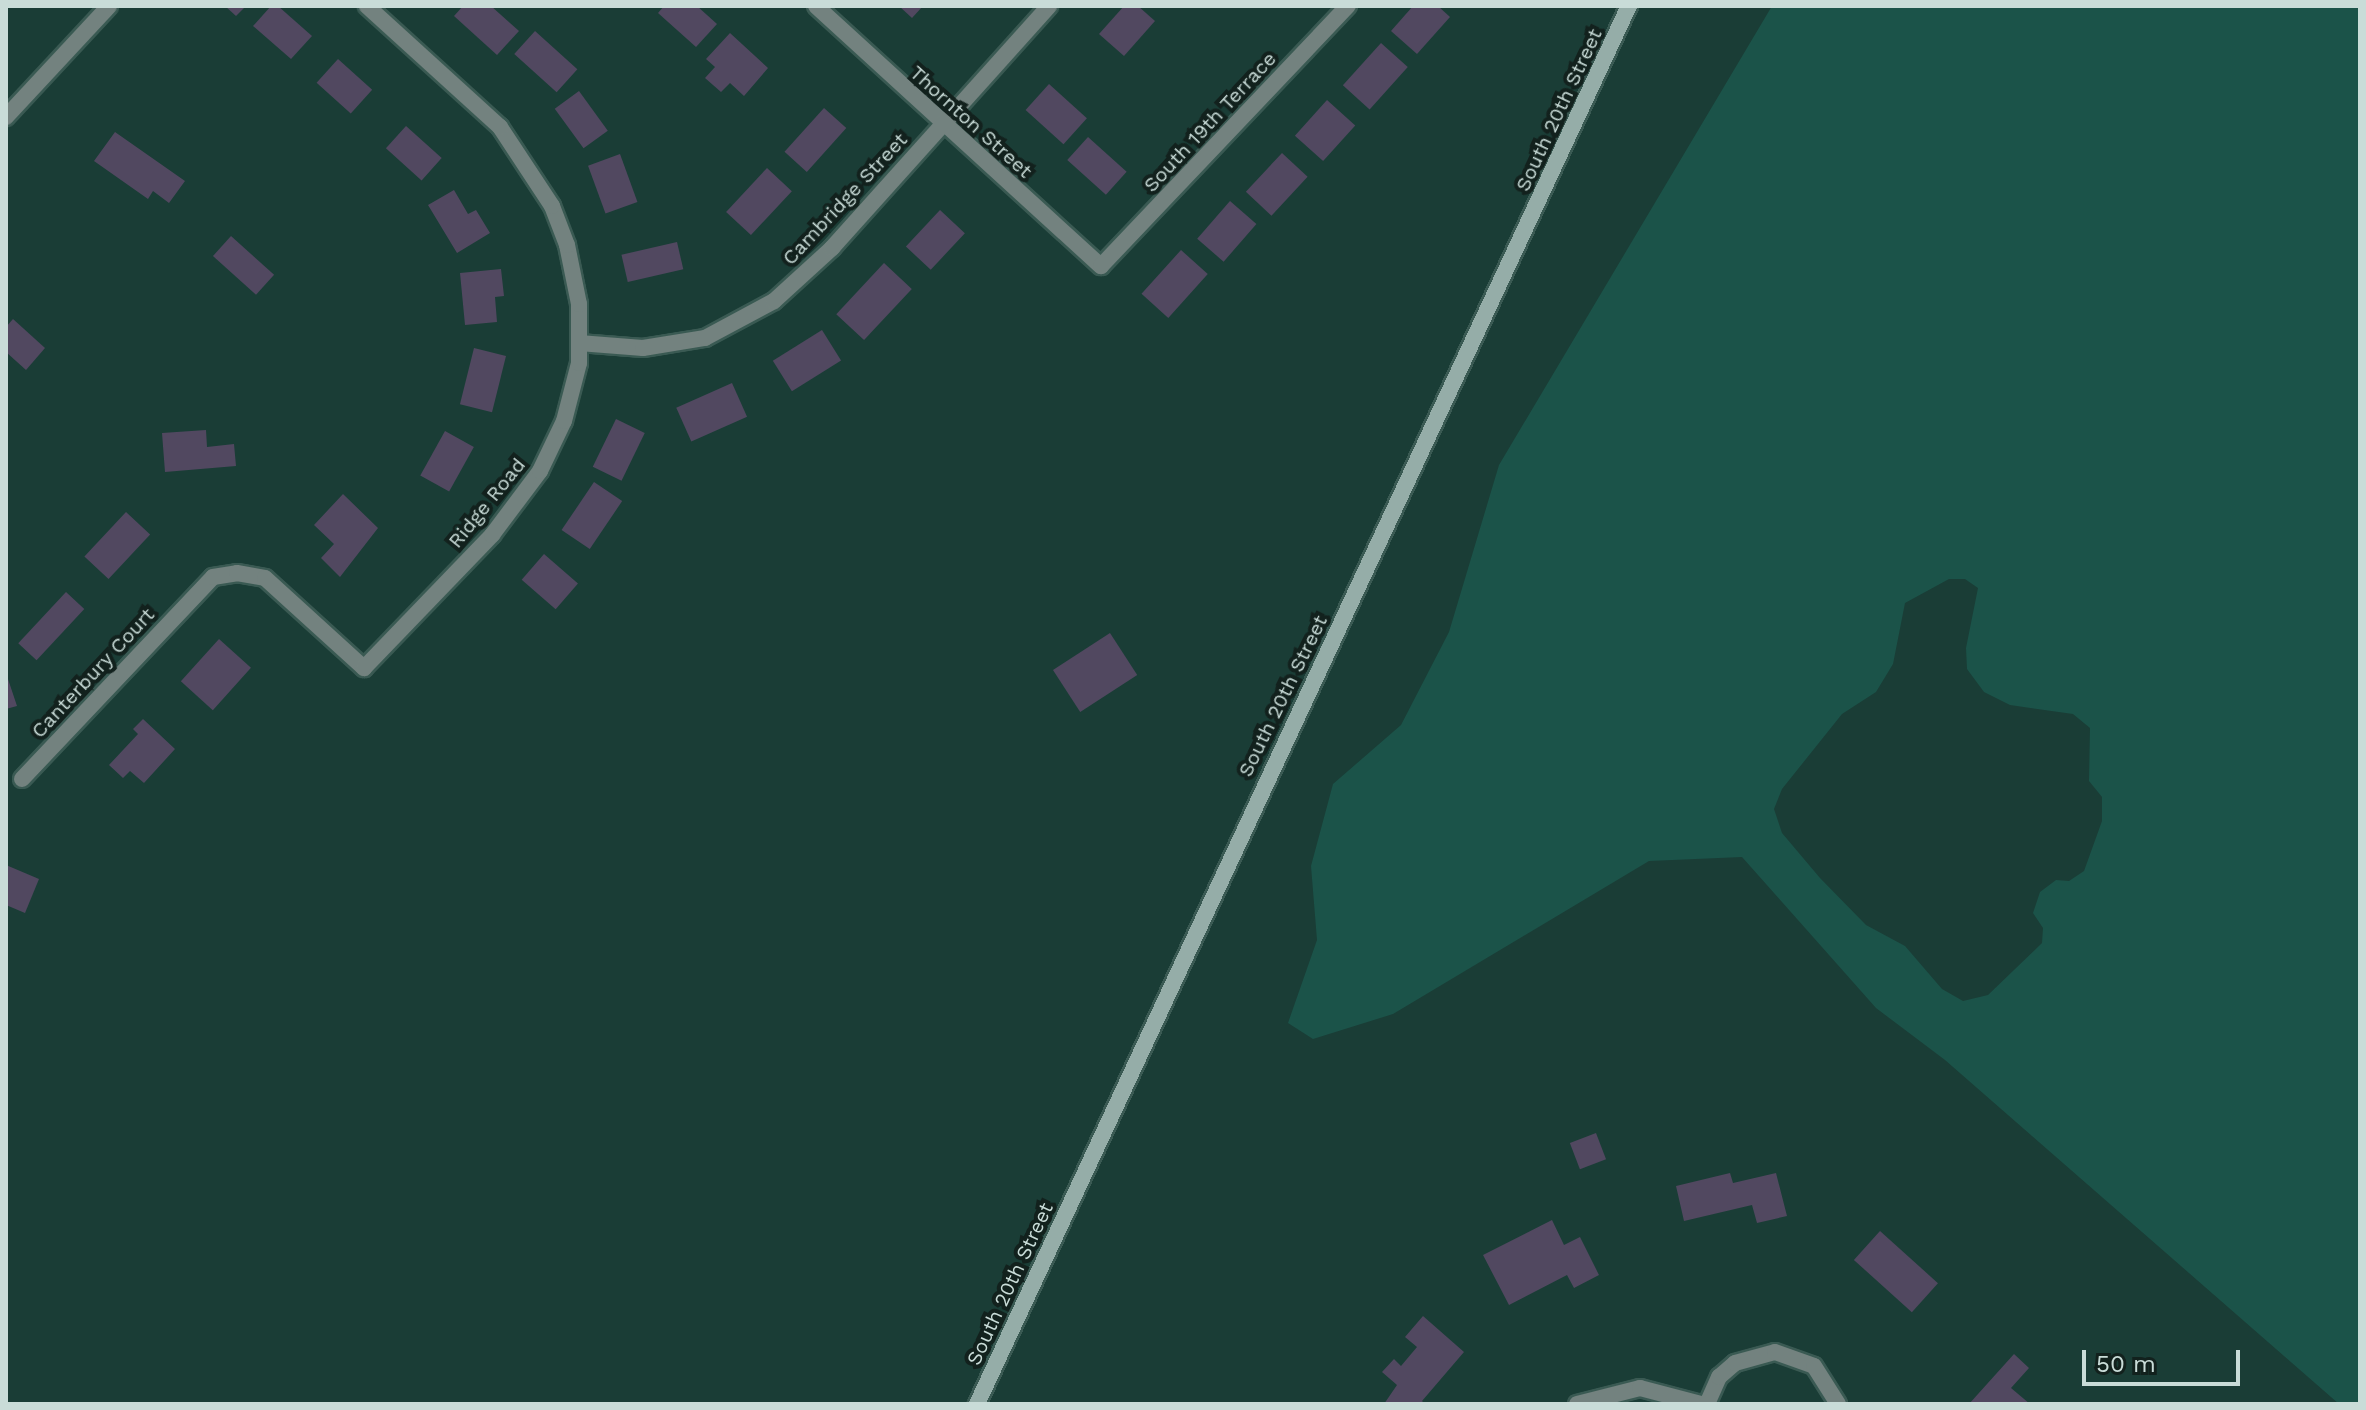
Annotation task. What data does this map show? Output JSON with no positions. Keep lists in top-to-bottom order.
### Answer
{
  "streets": {
    "main road": ["South 20th Street"],
    "street": [
      "Thornton Street",
      "South 19th Terrace",
      "Cambridge Street",
      "Ridge Road",
      "Canterbury Court"
    ]
  },
  "crossings": [
    ["Thornton Street", "South 19th Terrace"],
    ["Thornton Street", "Cambridge Street"],
    ["Cambridge Street", "Ridge Road"],
    ["Ridge Road", "Canterbury Court"]
  ],
  "scale_bar": "50 m"
}
